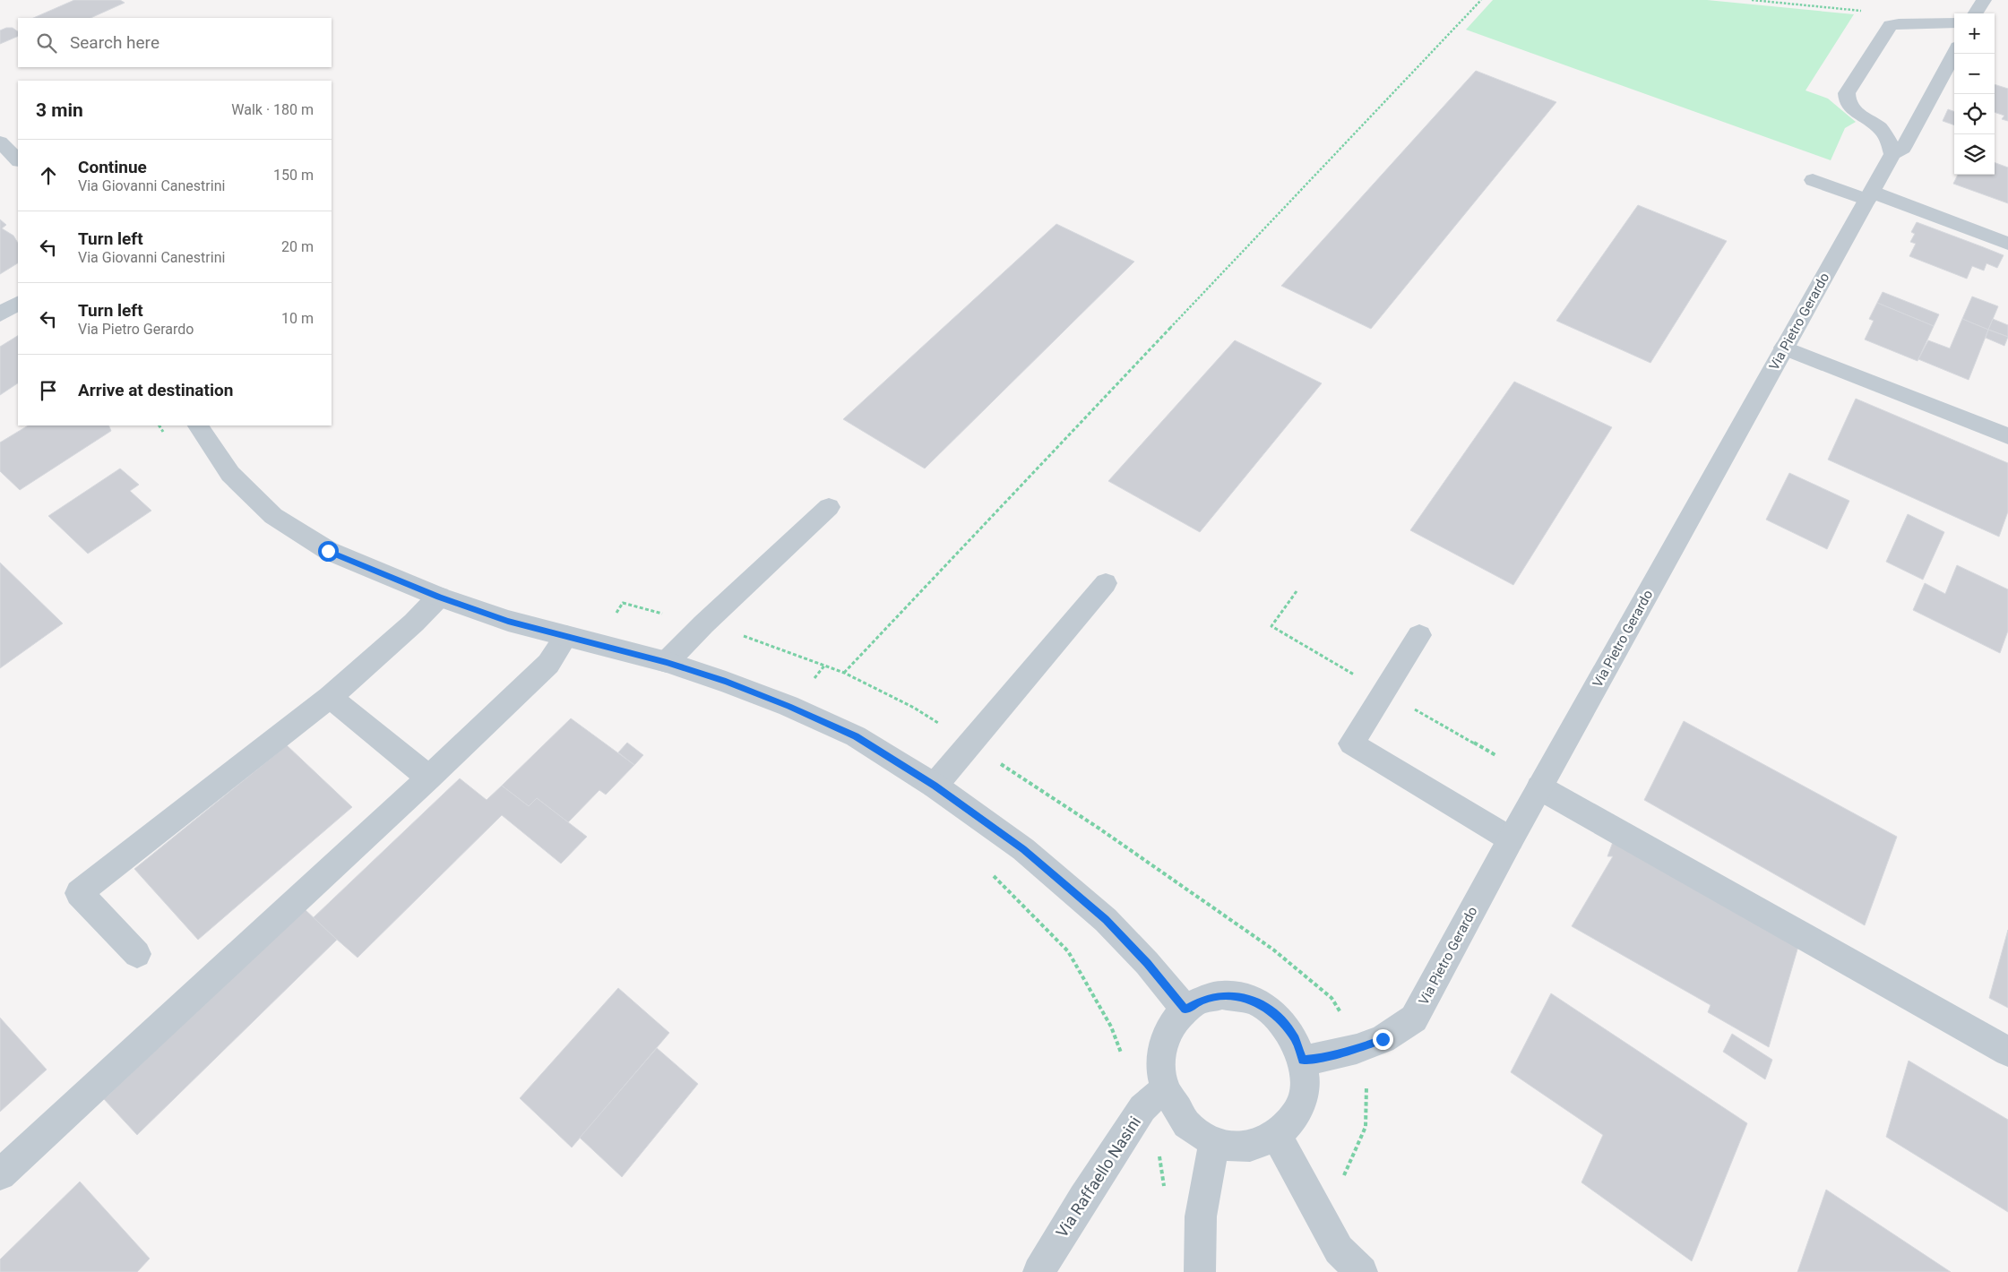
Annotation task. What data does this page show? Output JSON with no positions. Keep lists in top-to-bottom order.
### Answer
{
  "streets": {
    "street": ["Via Pietro Gerardo", "Via Raffaello Nasini"]
  },
  "crossings": [
    ["Via Pietro Gerardo", "Via Raffaello Nasini"]
  ],
  "page": {
    "map_buttons": ["+", "−"],
    "search": "Search here",
    "heading": ["3 min", "Walk · 180 m"],
    "list": [
      ["Continue", "Via Giovanni Canestrini", "150 m"],
      ["Turn left", "Via Giovanni Canestrini", "20 m"],
      ["Turn left", "Via Pietro Gerardo", "10 m"],
      "Arrive at destination"
    ]
  }
}
